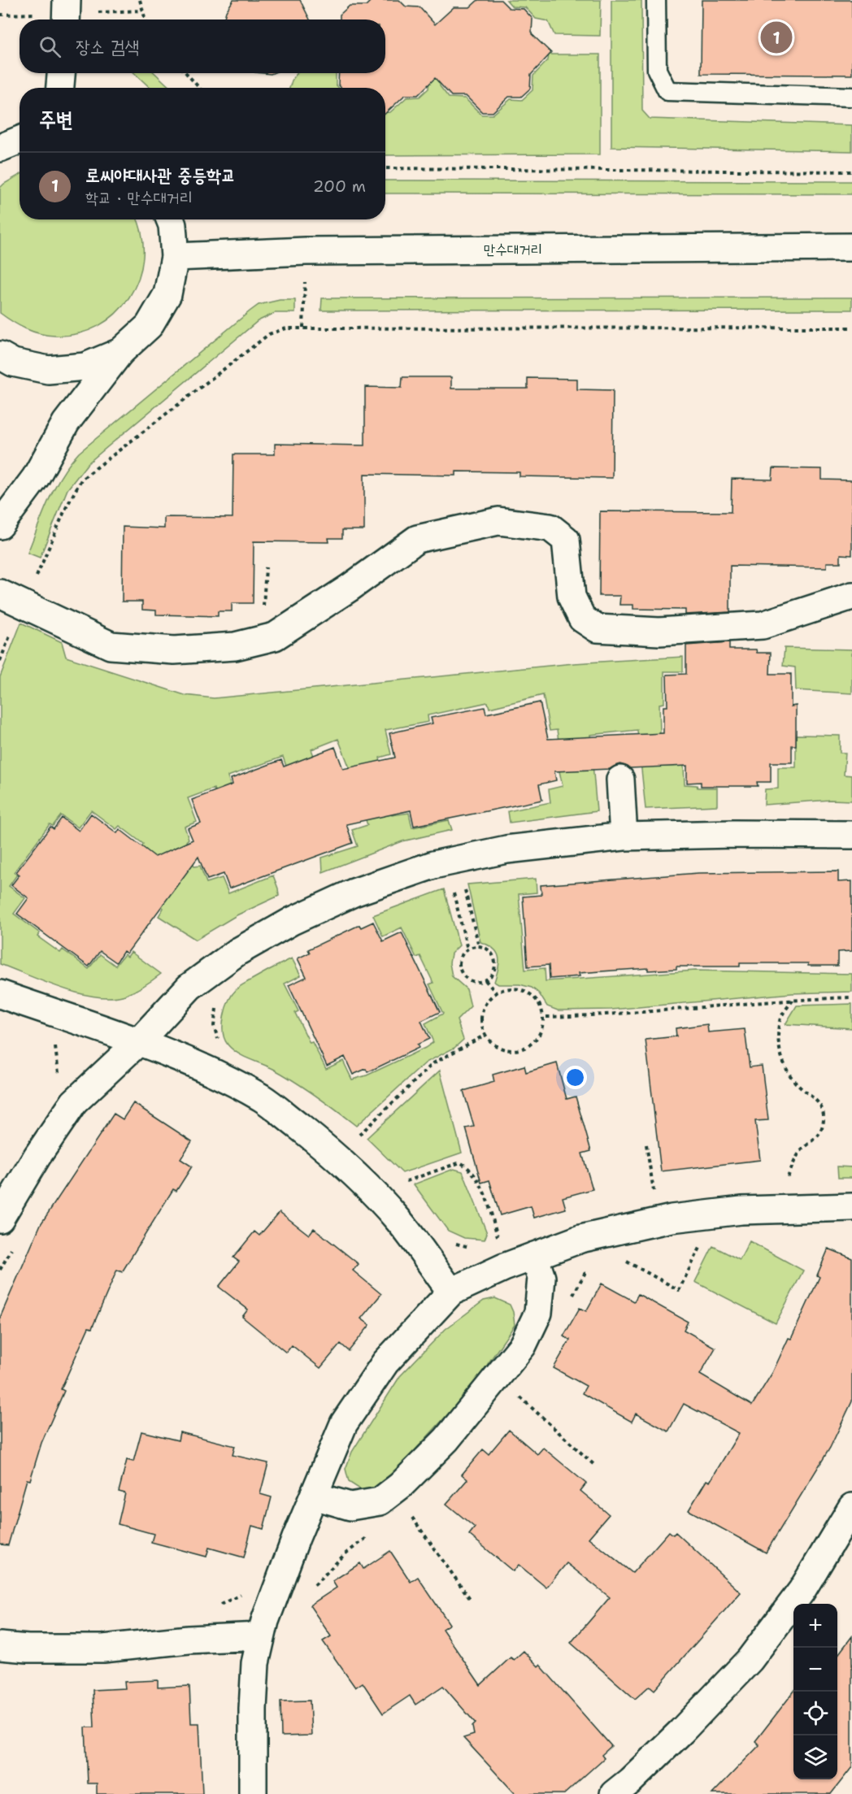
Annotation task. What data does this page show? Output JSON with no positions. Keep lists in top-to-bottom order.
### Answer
{
  "streets": {
    "street": ["만수대거리"]
  },
  "page": {
    "pins": "1",
    "search": "장소 검색",
    "heading": "주변",
    "list": [
      {
        "mark": "1",
        "name": "로씨야대사관 중등학교",
        "note": "학교 · 만수대거리",
        "value": "200 m"
      }
    ],
    "map_buttons": ["+", "−"]
  }
}
